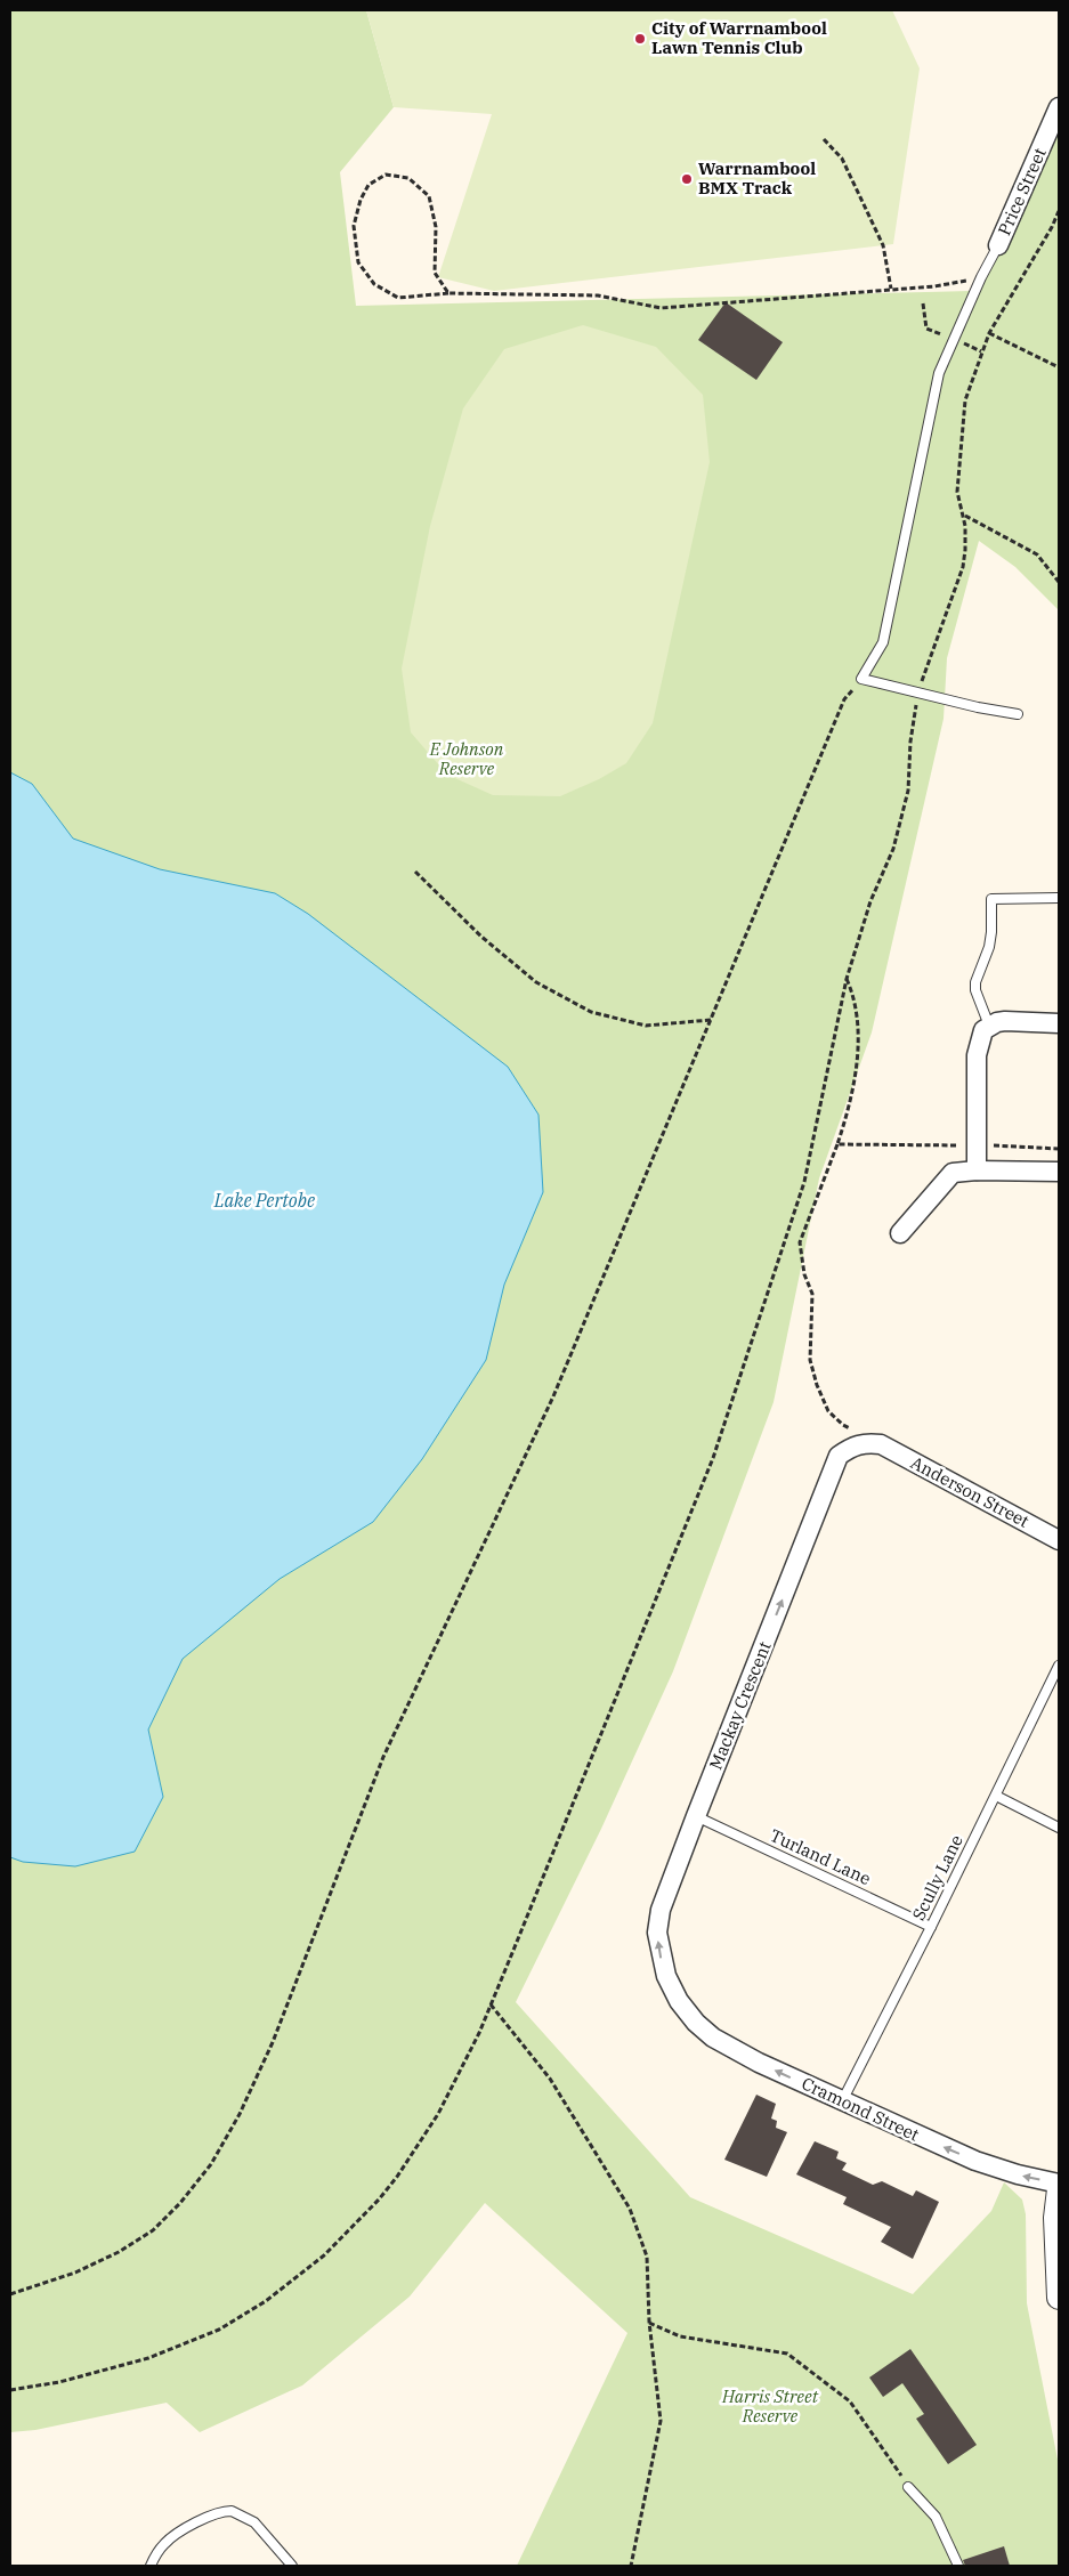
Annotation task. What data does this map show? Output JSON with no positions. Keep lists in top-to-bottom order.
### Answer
{
  "streets": {
    "street": [
      "Price Street",
      "Anderson Street",
      "Mackay Crescent",
      "Cramond Street"
    ],
    "lane": ["Turland Lane", "Scully Lane"]
  },
  "crossings": [
    ["Anderson Street", "Mackay Crescent"],
    ["Mackay Crescent", "Turland Lane"],
    ["Mackay Crescent", "Cramond Street"],
    ["Turland Lane", "Scully Lane"],
    ["Scully Lane", "Cramond Street"]
  ],
  "one_way": ["Mackay Crescent", "Cramond Street"],
  "water": ["Lake Pertobe"],
  "parks": ["E Johnson Reserve", "Harris Street Reserve"],
  "places": ["City of Warrnambool Lawn Tennis Club", "Warrnambool BMX Track"]
}
